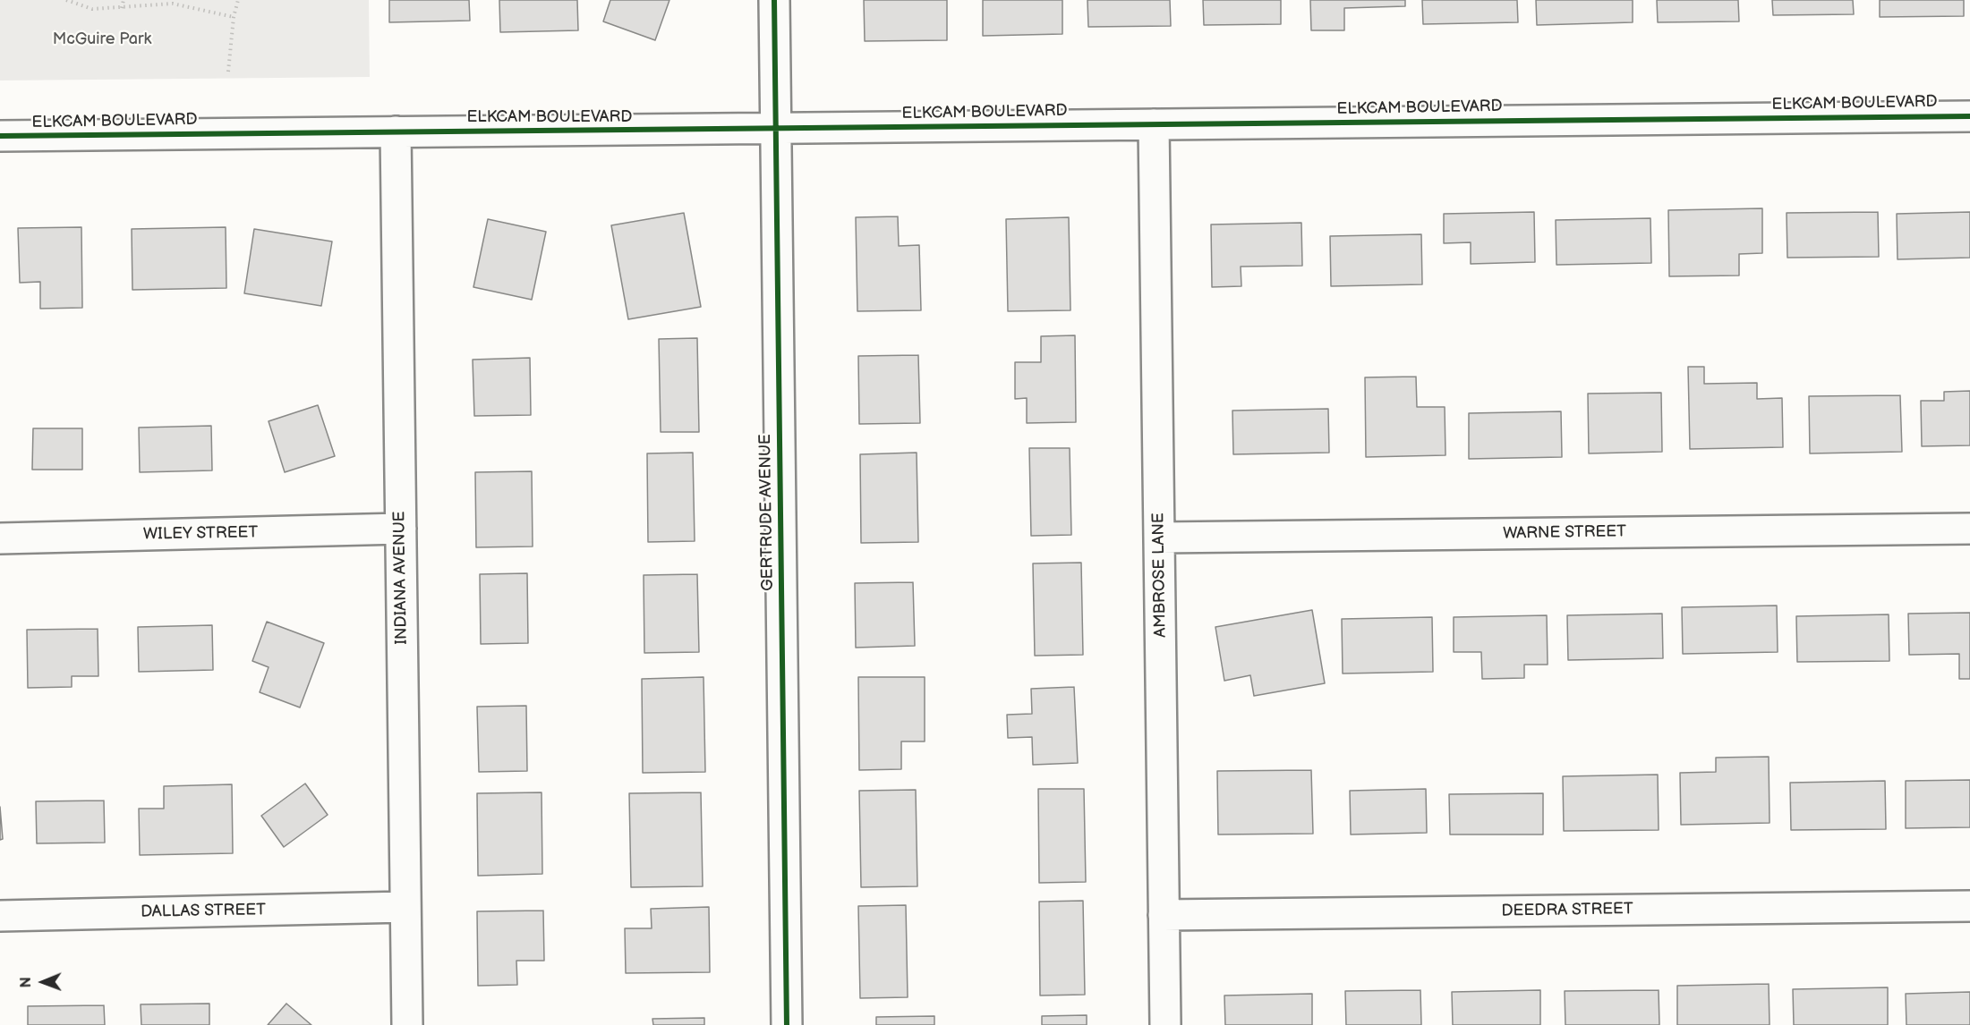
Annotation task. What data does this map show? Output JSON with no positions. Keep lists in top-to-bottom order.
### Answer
{
  "streets": {
    "street": [
      "ELKCAM BOULEVARD",
      "GERTRUDE AVENUE",
      "WARNE STREET",
      "WILEY STREET",
      "AMBROSE LANE",
      "INDIANA AVENUE",
      "DEEDRA STREET",
      "DALLAS STREET"
    ]
  },
  "crossings": [
    ["ELKCAM BOULEVARD", "GERTRUDE AVENUE"],
    ["ELKCAM BOULEVARD", "AMBROSE LANE"],
    ["ELKCAM BOULEVARD", "INDIANA AVENUE"],
    ["WARNE STREET", "AMBROSE LANE"],
    ["WILEY STREET", "INDIANA AVENUE"],
    ["AMBROSE LANE", "DEEDRA STREET"],
    ["INDIANA AVENUE", "DALLAS STREET"]
  ],
  "parks": ["McGuire Park"],
  "north": "left"
}
